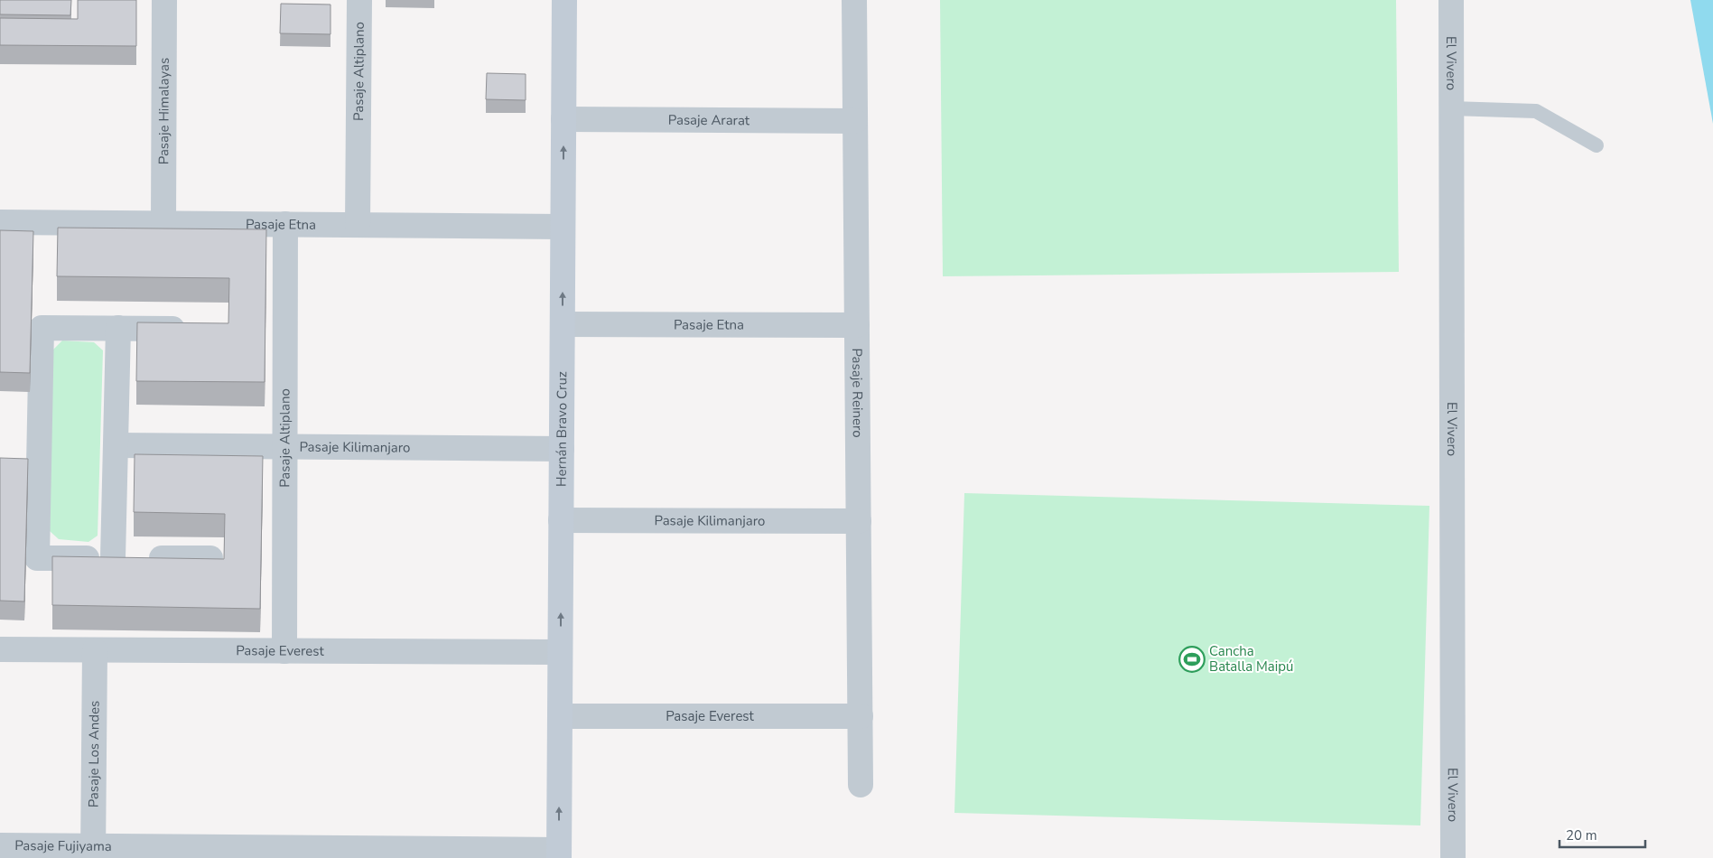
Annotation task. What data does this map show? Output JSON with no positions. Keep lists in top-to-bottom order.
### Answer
{
  "streets": {
    "main road": ["Hernán Bravo Cruz"],
    "street": [
      "El Vivero",
      "Pasaje Altiplano",
      "Pasaje Himalayas",
      "Pasaje Ararat",
      "Pasaje Etna",
      "Pasaje Reinero",
      "Pasaje Kilimanjaro",
      "Pasaje Everest",
      "Pasaje Los Andes",
      "Pasaje Fujiyama"
    ]
  },
  "crossings": [
    ["Pasaje Altiplano", "Pasaje Etna"],
    ["Pasaje Altiplano", "Pasaje Kilimanjaro"],
    ["Pasaje Altiplano", "Pasaje Everest"],
    ["Pasaje Himalayas", "Pasaje Etna"],
    ["Pasaje Ararat", "Pasaje Reinero"],
    ["Pasaje Ararat", "Hernán Bravo Cruz"],
    ["Pasaje Etna", "Pasaje Reinero"],
    ["Pasaje Etna", "Hernán Bravo Cruz"],
    ["Pasaje Reinero", "Pasaje Kilimanjaro"],
    ["Pasaje Reinero", "Pasaje Everest"],
    ["Hernán Bravo Cruz", "Pasaje Kilimanjaro"],
    ["Hernán Bravo Cruz", "Pasaje Everest"],
    ["Hernán Bravo Cruz", "Pasaje Fujiyama"],
    ["Pasaje Everest", "Pasaje Los Andes"],
    ["Pasaje Los Andes", "Pasaje Fujiyama"]
  ],
  "one_way": ["Hernán Bravo Cruz"],
  "places": {
    "sports": ["Cancha Batalla Maipú"]
  },
  "scale_bar": "20 m"
}
